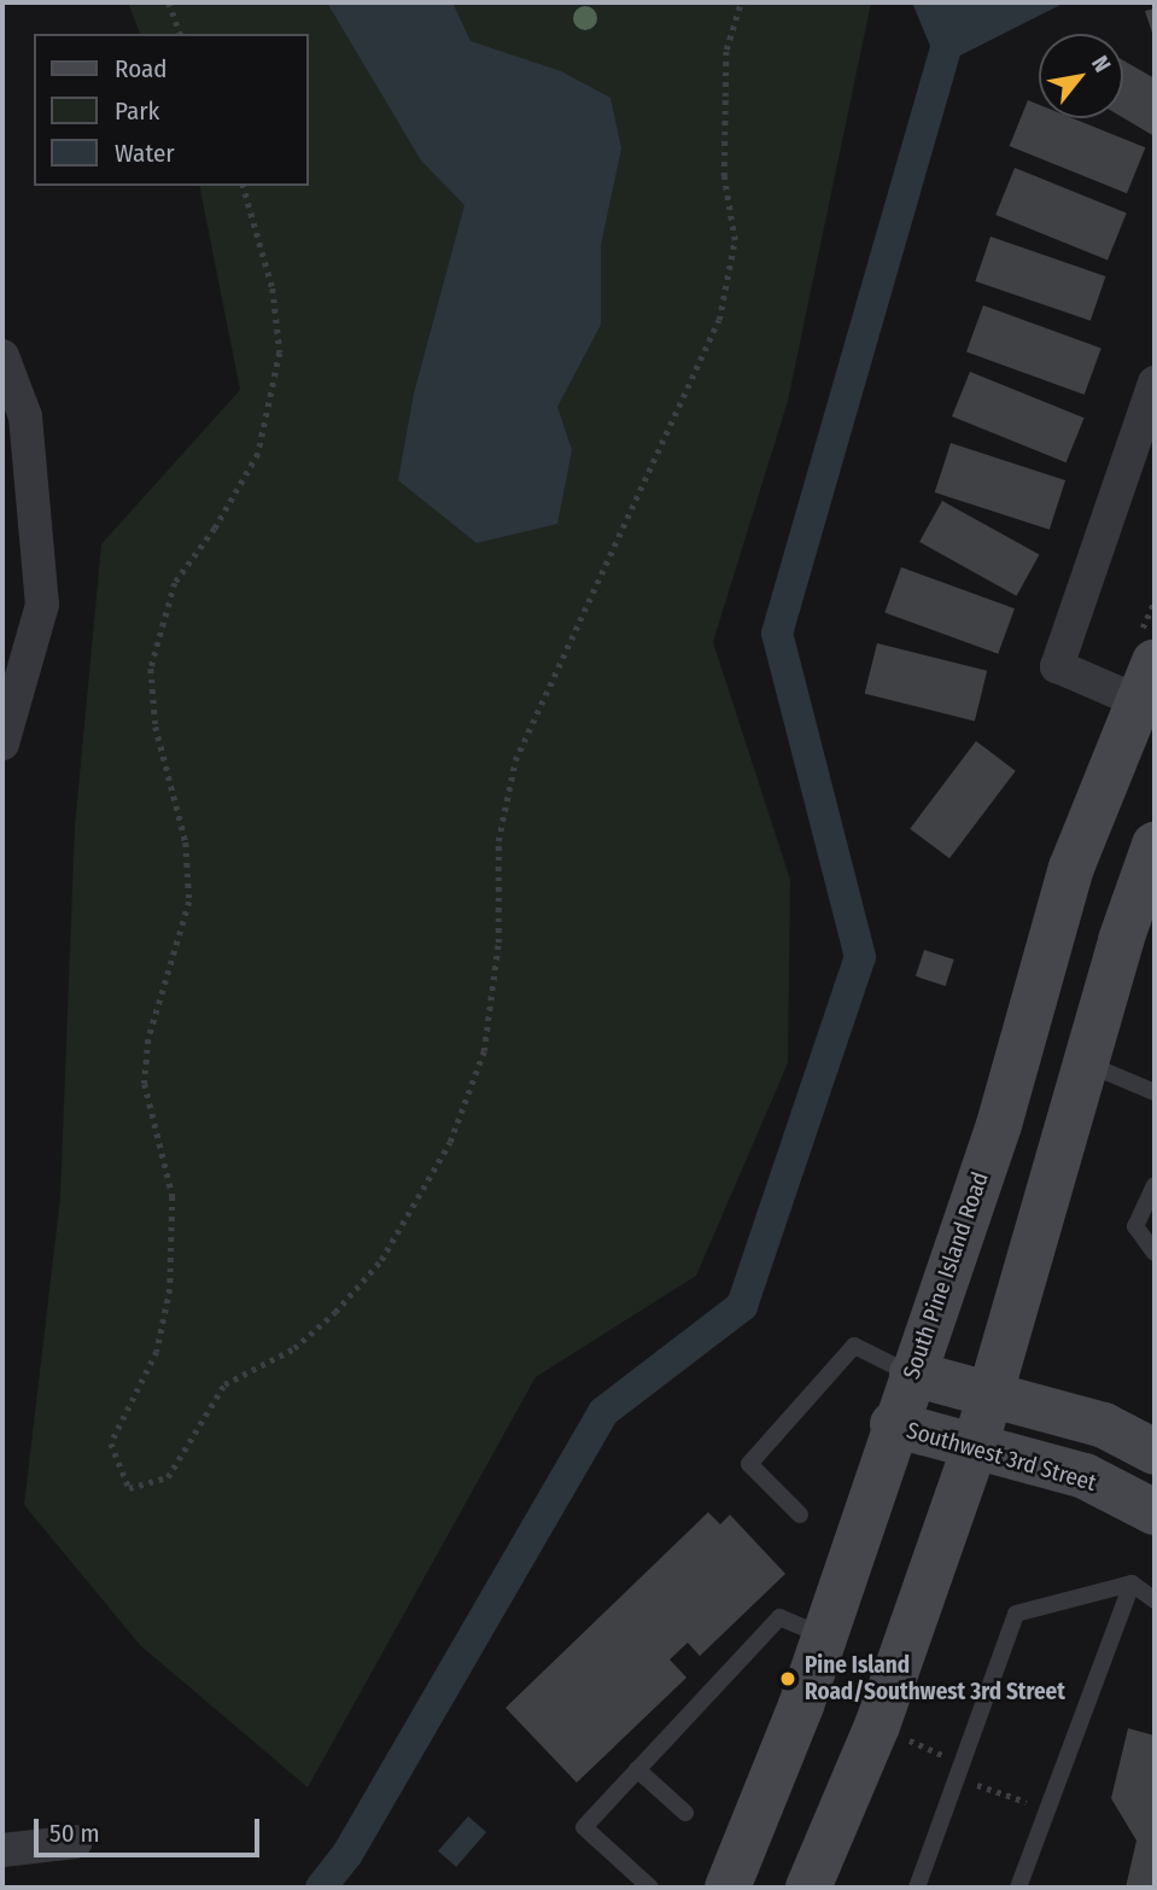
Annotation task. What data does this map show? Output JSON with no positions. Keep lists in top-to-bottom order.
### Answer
{
  "streets": {
    "main road": ["South Pine Island Road", "Southwest 3rd Street"]
  },
  "crossings": [
    ["South Pine Island Road", "Southwest 3rd Street"]
  ],
  "places": ["Pine Island Road/Southwest 3rd Street"],
  "legend": ["Road", "Park", "Water"],
  "scale_bar": "50 m",
  "north": "top right"
}
